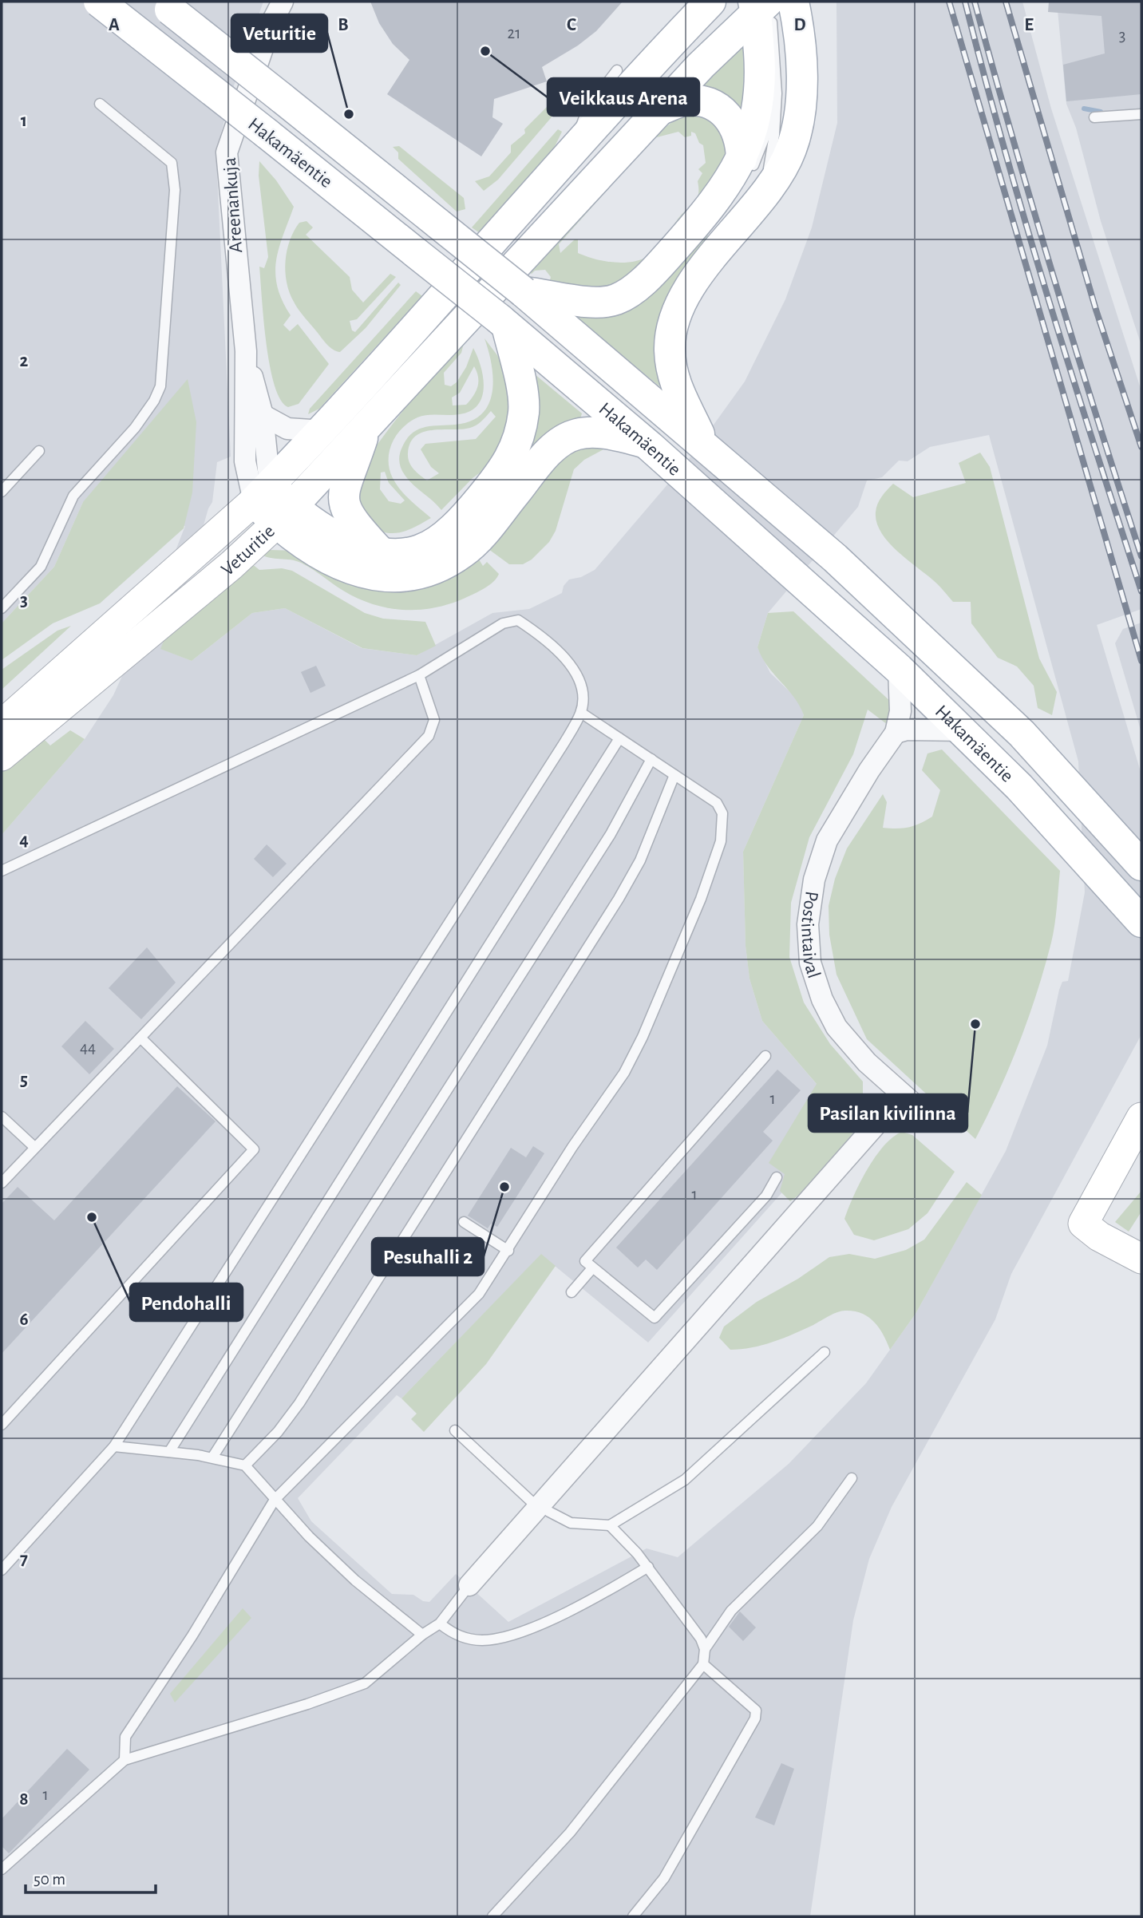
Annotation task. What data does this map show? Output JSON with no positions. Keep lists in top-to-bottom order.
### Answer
{
  "streets": {
    "main road": ["Hakamäentie", "Veturitie"],
    "street": ["Areenankuja", "Postintaival"]
  },
  "crossings": [
    ["Areenankuja", "Veturitie"]
  ],
  "places": [
    "Veikkaus Arena",
    "Veturitie",
    "Pasilan kivilinna",
    "Pesuhalli 2",
    "Pendohalli"
  ],
  "house_numbers": [
    "21",
    "3",
    "44",
    "1",
    "1",
    "1"
  ],
  "scale_bar": "50 m",
  "grid": {
    "columns": [
      "A",
      "B",
      "C",
      "D",
      "E"
    ],
    "rows": [
      "1",
      "2",
      "3",
      "4",
      "5",
      "6",
      "7",
      "8"
    ]
  }
}
